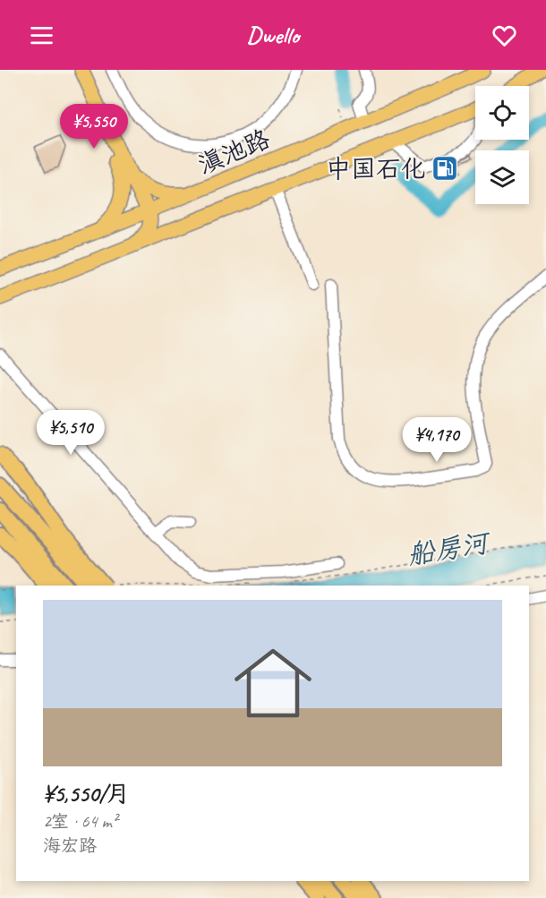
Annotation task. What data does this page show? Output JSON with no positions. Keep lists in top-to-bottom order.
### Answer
{
  "streets": {
    "main road": ["滇池路"]
  },
  "water": ["船房河"],
  "places": {
    "fuel station": ["中国石化"]
  },
  "page": {
    "header": "Dwello",
    "price": ["¥5,550", "¥5,510", "¥4,170"],
    "list": [
      {
        "name": "¥5,550/月",
        "note": "2室 · 64 m² · 海宏路"
      }
    ]
  }
}
